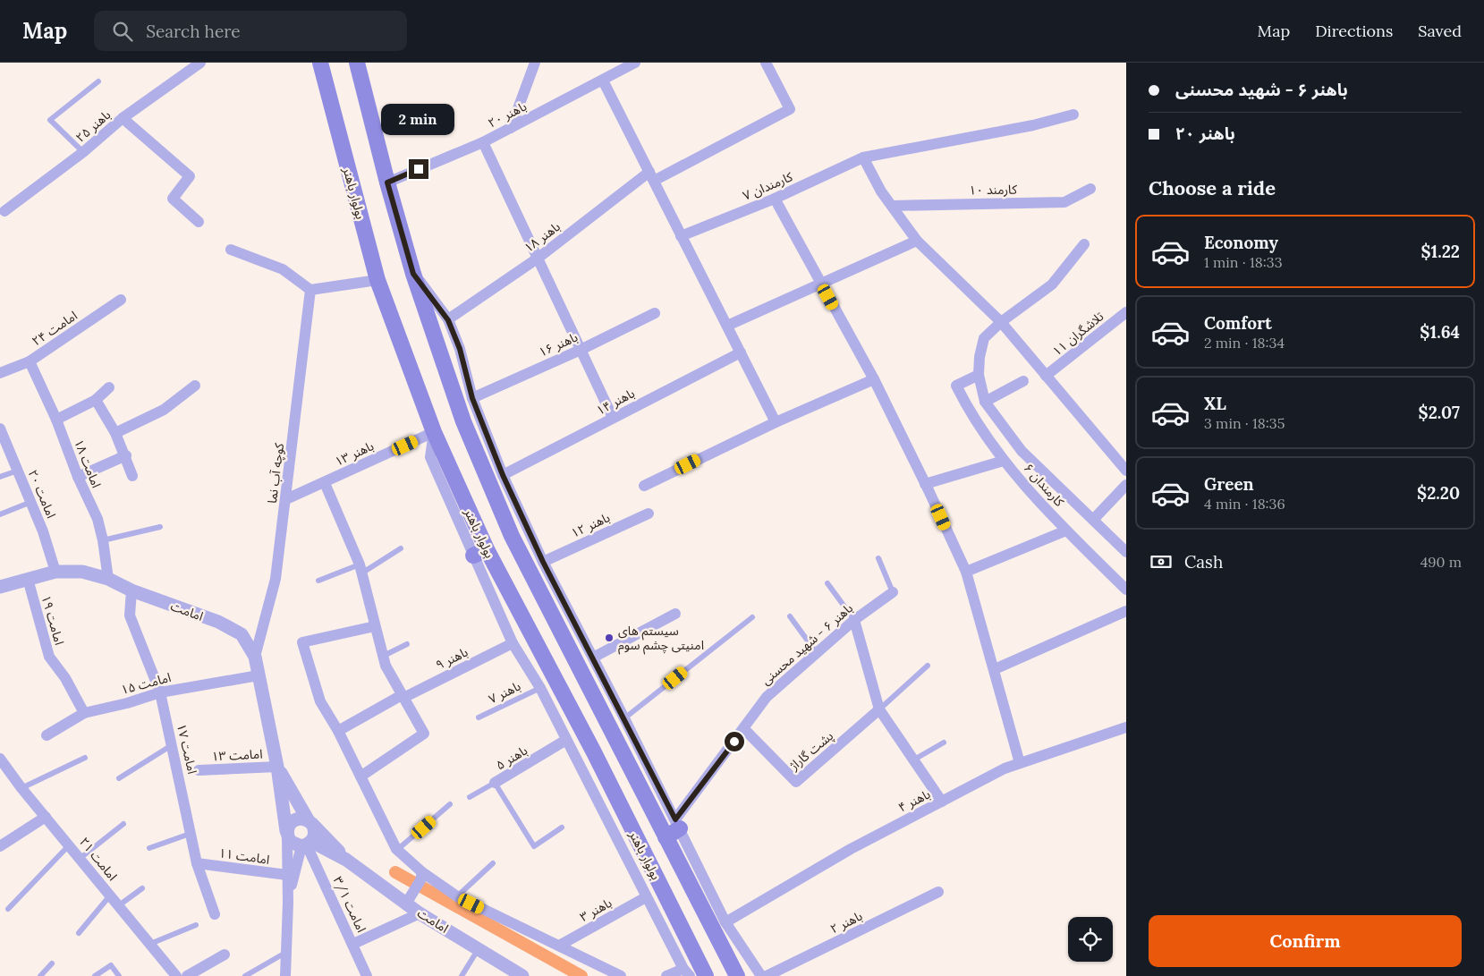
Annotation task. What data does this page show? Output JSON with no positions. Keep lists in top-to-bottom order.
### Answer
{
  "streets": {
    "main road": ["بولوار باهنر"],
    "street": [
      "باهنر ۲۰",
      "باهنر ۲۵",
      "کارمندان ۷",
      "کارمند ۱۰",
      "باهنر ۱۸",
      "امامت ۲۴",
      "تلاشگران ۱۱",
      "باهنر ۱۶",
      "باهنر ۱۴",
      "باهنر ۱۳",
      "امامت ۱۸",
      "کوچه آب نما",
      "کارمندان ۶",
      "امامت ۲۰",
      "باهنر ۱۲",
      "امامت",
      "امامت ۱۹",
      "باهنر ۶ - شهید محسنی",
      "باهنر ۹",
      "امامت ۱۵",
      "امامت ۱۷",
      "پشت گاراژ",
      "امامت ۱۳",
      "باهنر ۵",
      "باهنر ۴",
      "امامت ۱۱",
      "امامت ۲۱",
      "امامت ۳/۱",
      "باهنر ۳",
      "باهنر ۲"
    ],
    "lane": ["باهنر ۷"]
  },
  "crossings": [
    ["بولوار باهنر", "باهنر ۱۳"],
    ["امامت ۲۴", "امامت ۱۸"],
    ["باهنر ۱۳", "کوچه آب نما"],
    ["امامت ۱۸", "امامت"],
    ["کوچه آب نما", "امامت"],
    ["امامت ۲۰", "امامت"],
    ["امامت", "امامت ۱۹"],
    ["امامت", "امامت ۱۵"],
    ["امامت", "امامت ۱۷"],
    ["امامت", "امامت ۱۳"],
    ["امامت", "امامت ۳/۱"],
    ["امامت ۱۹", "امامت ۱۵"],
    ["باهنر ۶ - شهید محسنی", "پشت گاراژ"],
    ["امامت ۱۵", "امامت ۱۷"],
    ["امامت ۱۷", "امامت ۱۱"]
  ],
  "places": ["سیستم های امنیتی چشم سوم"],
  "page": {
    "header": "Map",
    "search": "Search here",
    "nav": ["Map", "Directions", "Saved"],
    "banner": ["باهنر ۶ - شهید محسنی", "باهنر ۲۰"],
    "bubble": "2 min",
    "heading": "Choose a ride",
    "list": [
      {
        "name": "Economy",
        "note": "1 min · 18:33",
        "value": "$1.22"
      },
      {
        "name": "Comfort",
        "note": "2 min · 18:34",
        "value": "$1.64"
      },
      {
        "name": "XL",
        "note": "3 min · 18:35",
        "value": "$2.07"
      },
      {
        "name": "Green",
        "note": "4 min · 18:36",
        "value": "$2.20"
      }
    ],
    "pay": ["Cash", "490 m"],
    "buttons": "Confirm"
  }
}
